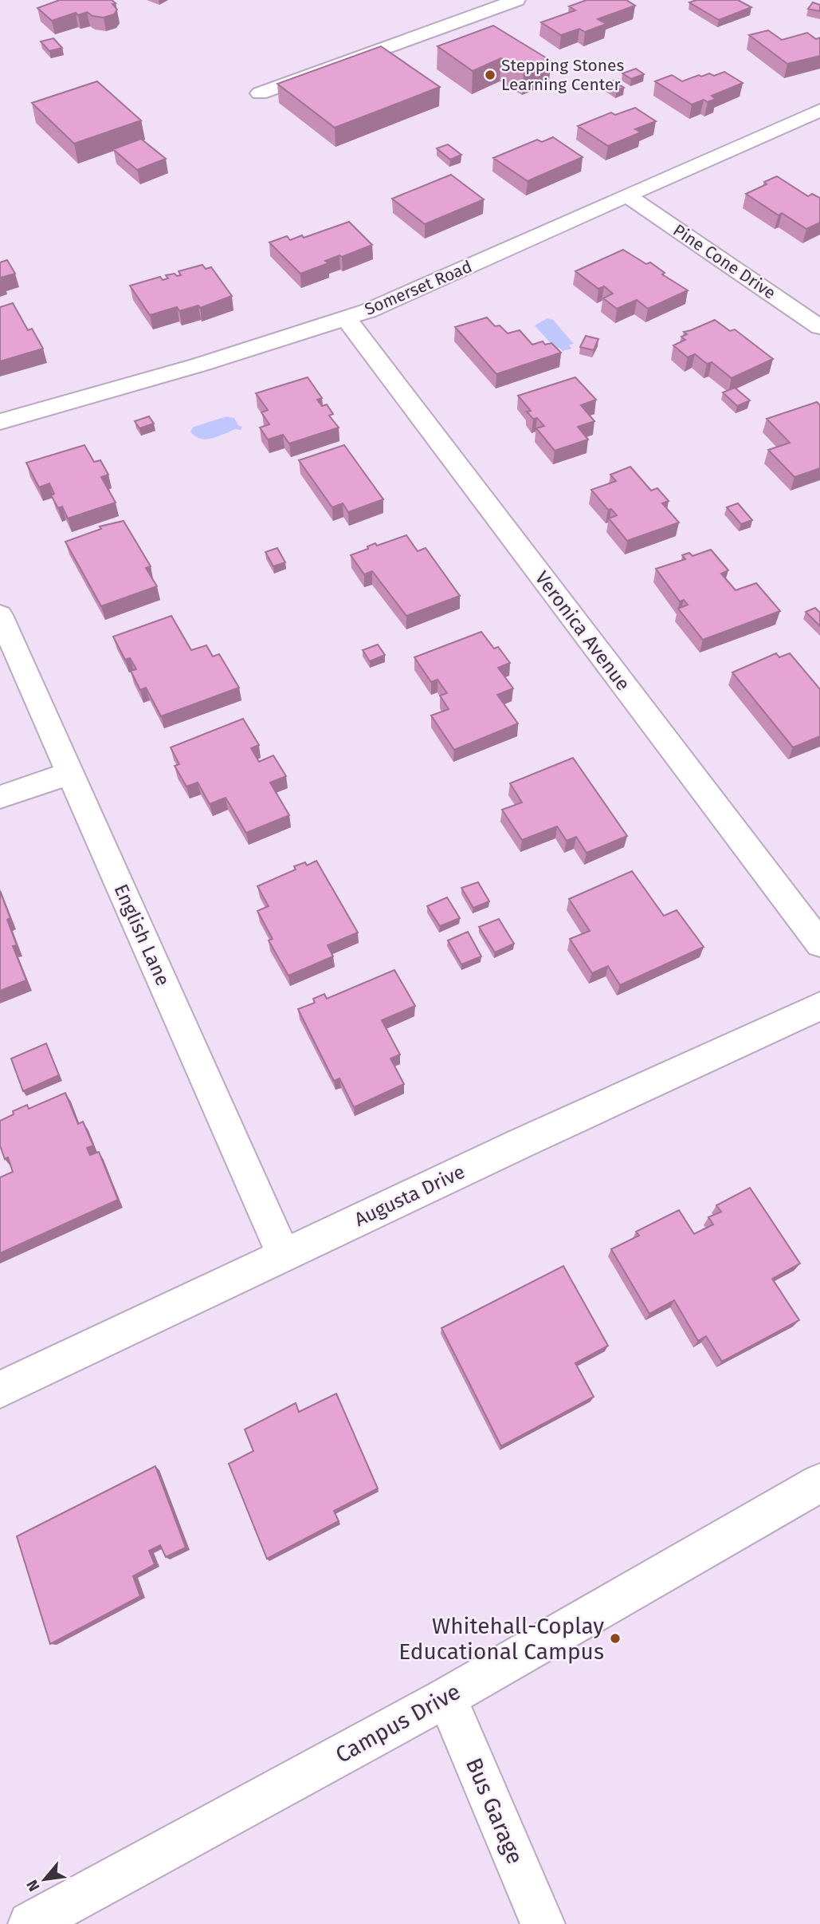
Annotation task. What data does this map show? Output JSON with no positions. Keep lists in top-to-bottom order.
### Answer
{
  "streets": {
    "street": [
      "Pine Cone Drive",
      "Somerset Road",
      "Veronica Avenue",
      "English Lane",
      "Augusta Drive",
      "Campus Drive",
      "Bus Garage"
    ]
  },
  "crossings": [
    ["Pine Cone Drive", "Somerset Road"],
    ["Somerset Road", "Veronica Avenue"],
    ["English Lane", "Augusta Drive"],
    ["Campus Drive", "Bus Garage"]
  ],
  "places": ["Stepping Stones Learning Center", "Whitehall-Coplay Educational Campus"],
  "north": "bottom left"
}
